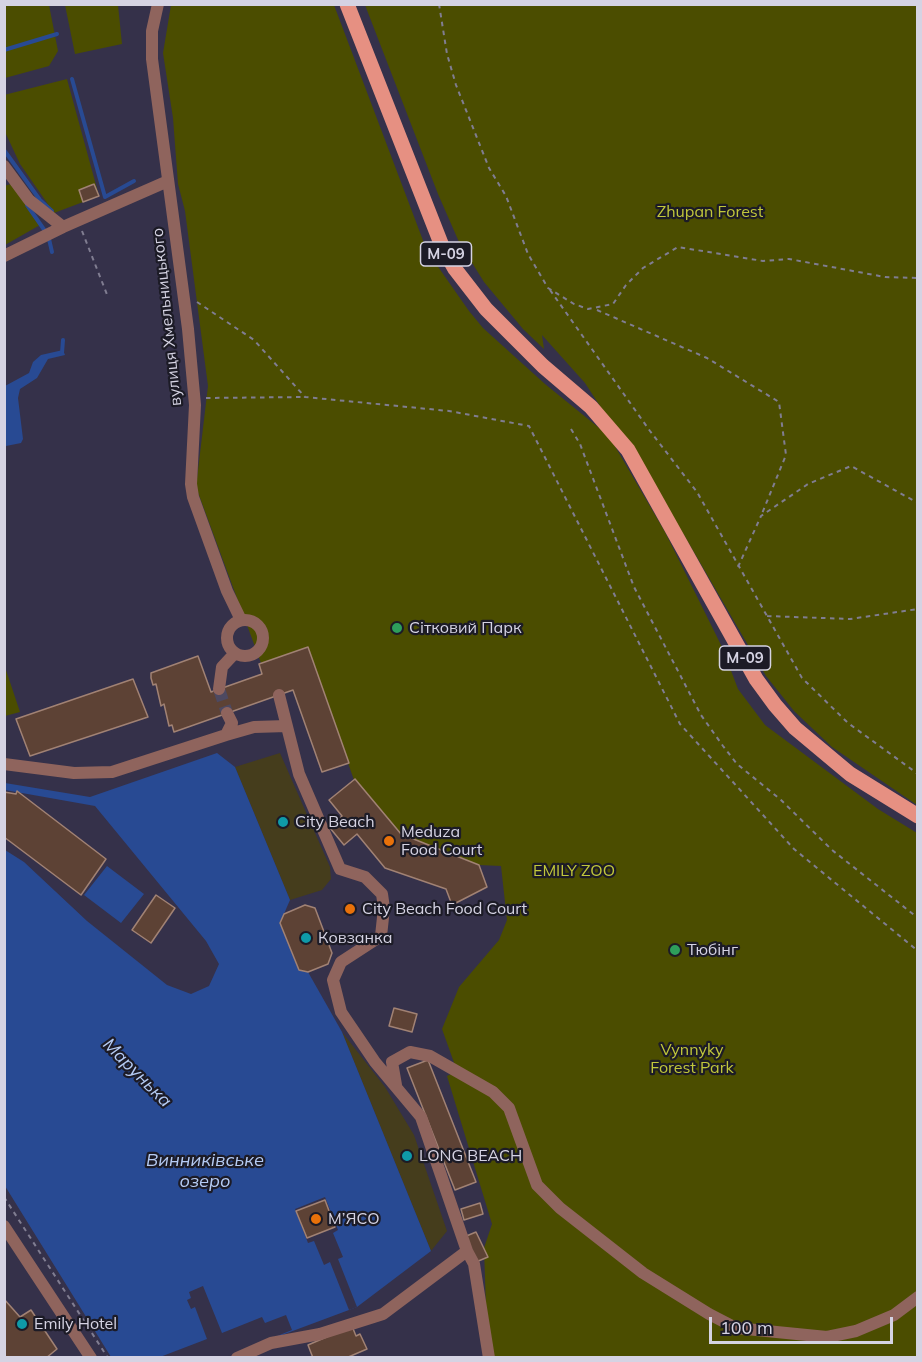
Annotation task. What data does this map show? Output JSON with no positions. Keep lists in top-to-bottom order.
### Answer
{
  "streets": {
    "main road": ["М-09"],
    "street": ["вулиця Хмельницького"]
  },
  "water": ["Марунька", "Винниківське озеро"],
  "parks": ["Zhupan Forest", "EMILY ZOO", "Vynnyky Forest Park"],
  "places": [
    "Сітковий Парк",
    "City Beach",
    "Meduza Food Court",
    "City Beach Food Court",
    "Ковзанка",
    "Тюбінг",
    "LONG BEACH",
    "М’ЯСО",
    "Emily Hotel"
  ],
  "scale_bar": "100 m"
}
